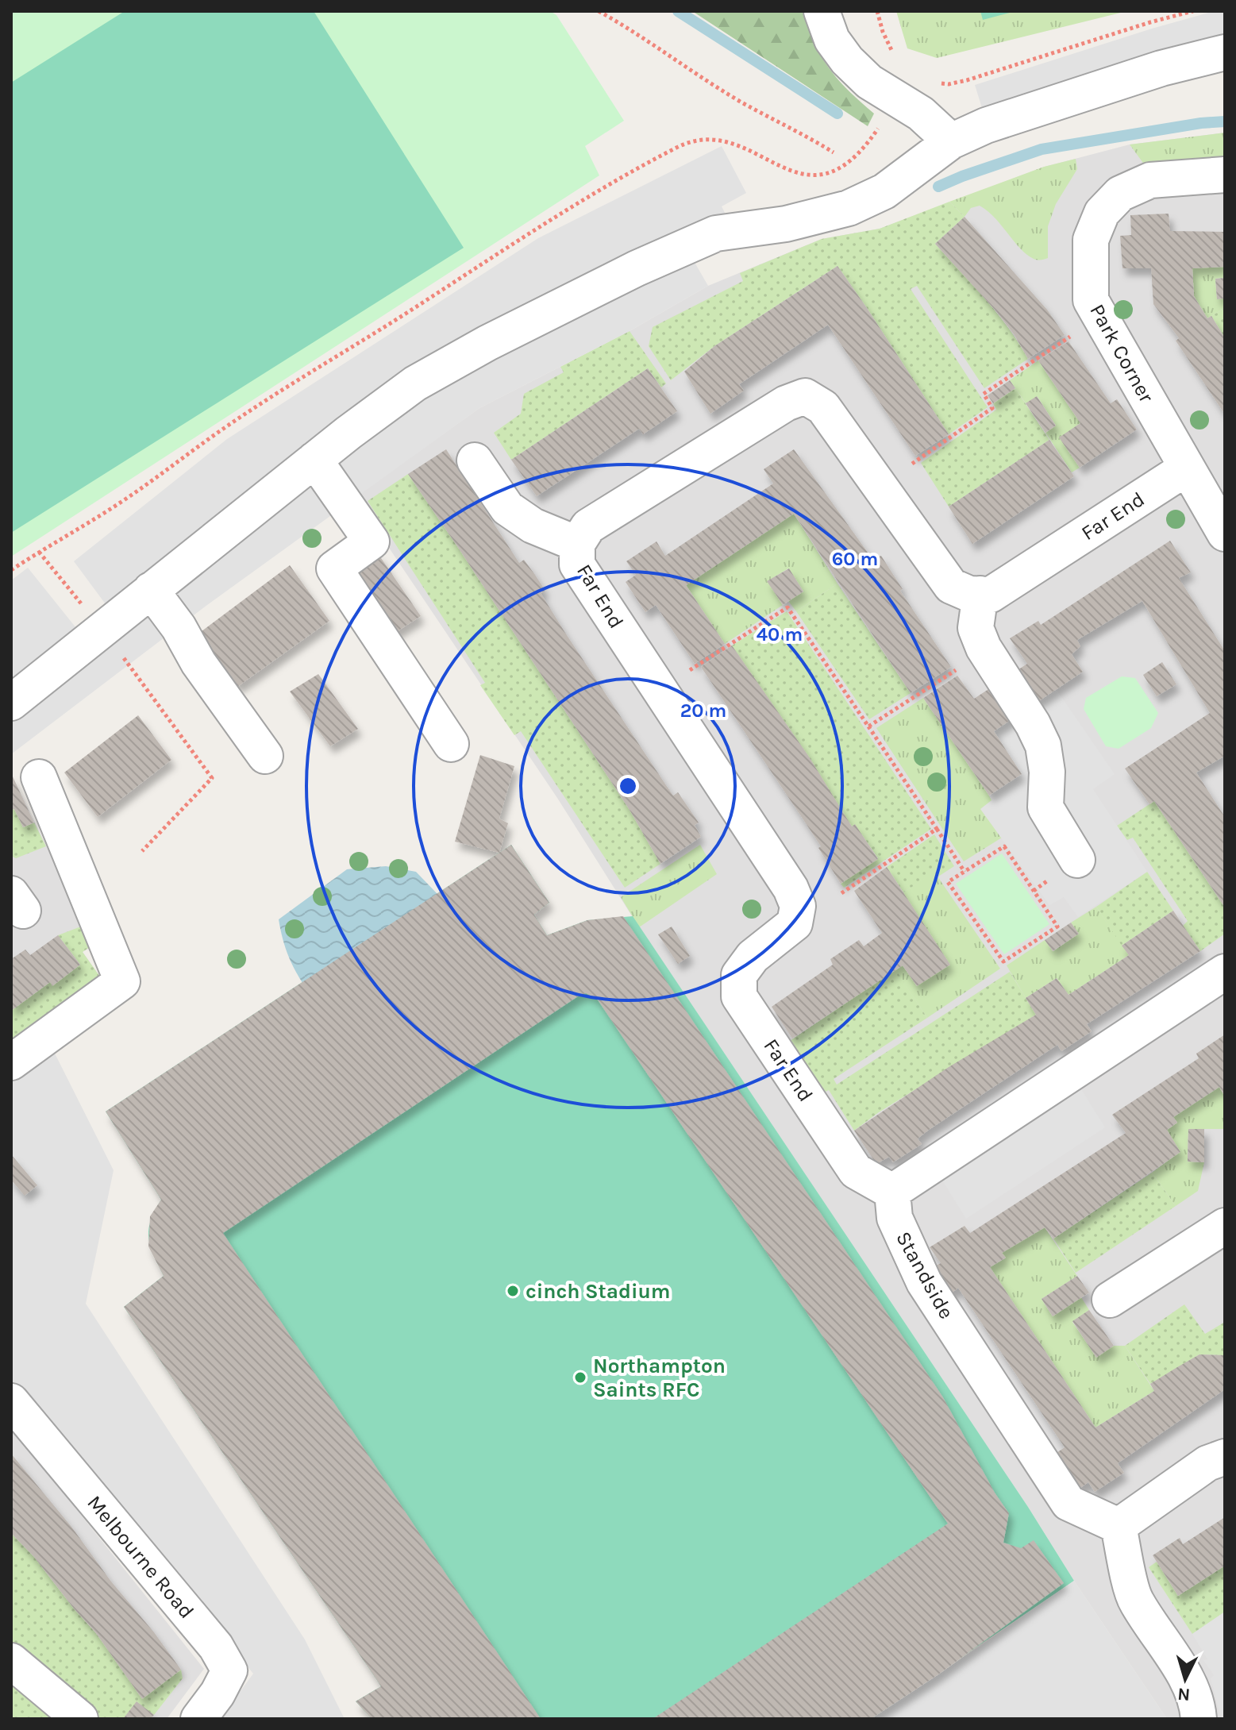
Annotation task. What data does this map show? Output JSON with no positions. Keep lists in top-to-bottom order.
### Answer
{
  "streets": {
    "street": [
      "Park Corner",
      "Far End",
      "Standside",
      "Melbourne Road"
    ]
  },
  "crossings": [
    ["Park Corner", "Far End"],
    ["Far End", "Standside"]
  ],
  "places": ["cinch Stadium", "Northampton Saints RFC"],
  "north": "bottom",
  "rings": ["60 m", "40 m", "20 m"]
}
